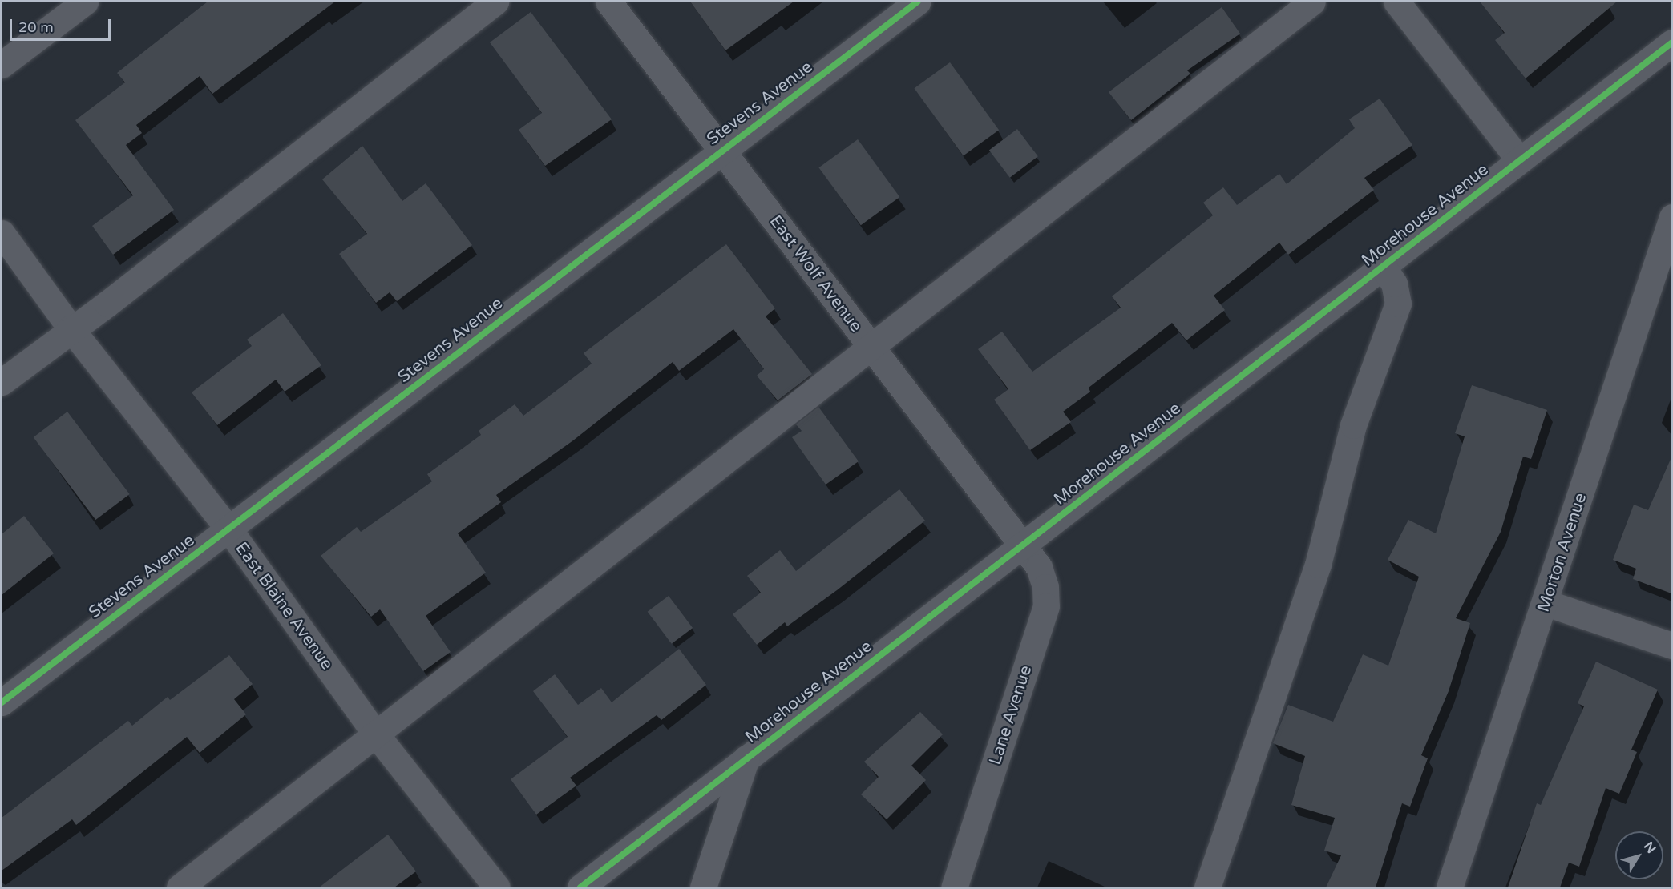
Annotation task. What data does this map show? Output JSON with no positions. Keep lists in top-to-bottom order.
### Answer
{
  "streets": {
    "street": [
      "Stevens Avenue",
      "Morehouse Avenue",
      "East Wolf Avenue",
      "Morton Avenue",
      "East Blaine Avenue",
      "Lane Avenue"
    ]
  },
  "crossings": [
    ["Stevens Avenue", "East Wolf Avenue"],
    ["Stevens Avenue", "East Blaine Avenue"],
    ["Morehouse Avenue", "East Wolf Avenue"],
    ["Morehouse Avenue", "Lane Avenue"],
    ["East Wolf Avenue", "Lane Avenue"]
  ],
  "scale_bar": "20 m",
  "north": "top right"
}
